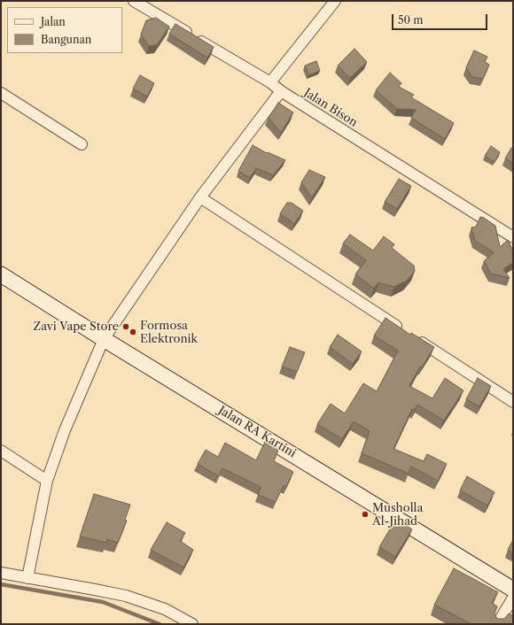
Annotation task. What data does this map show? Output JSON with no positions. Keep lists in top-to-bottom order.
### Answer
{
  "streets": {
    "main road": ["Jalan RA Kartini"],
    "street": ["Jalan Bison"]
  },
  "places": ["Zavi Vape Store", "Formosa Elektronik", "Musholla Al-Jihad"],
  "legend": ["Jalan", "Bangunan"],
  "scale_bar": "50 m"
}
